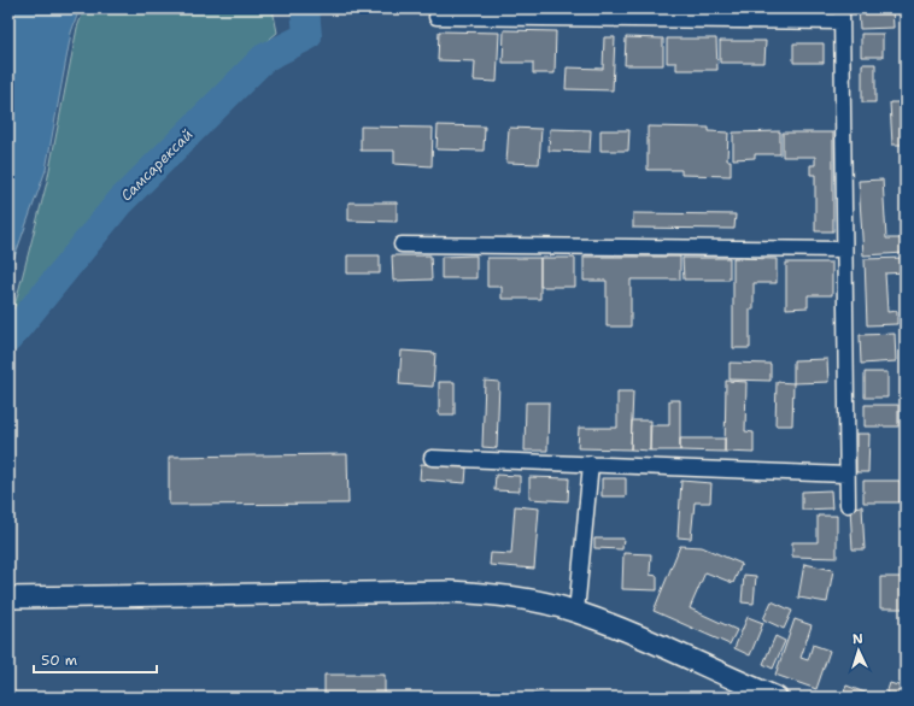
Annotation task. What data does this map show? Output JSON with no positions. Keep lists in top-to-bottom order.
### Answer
{
  "water": ["Самсарексай"],
  "scale_bar": "50 m",
  "north": "top"
}
